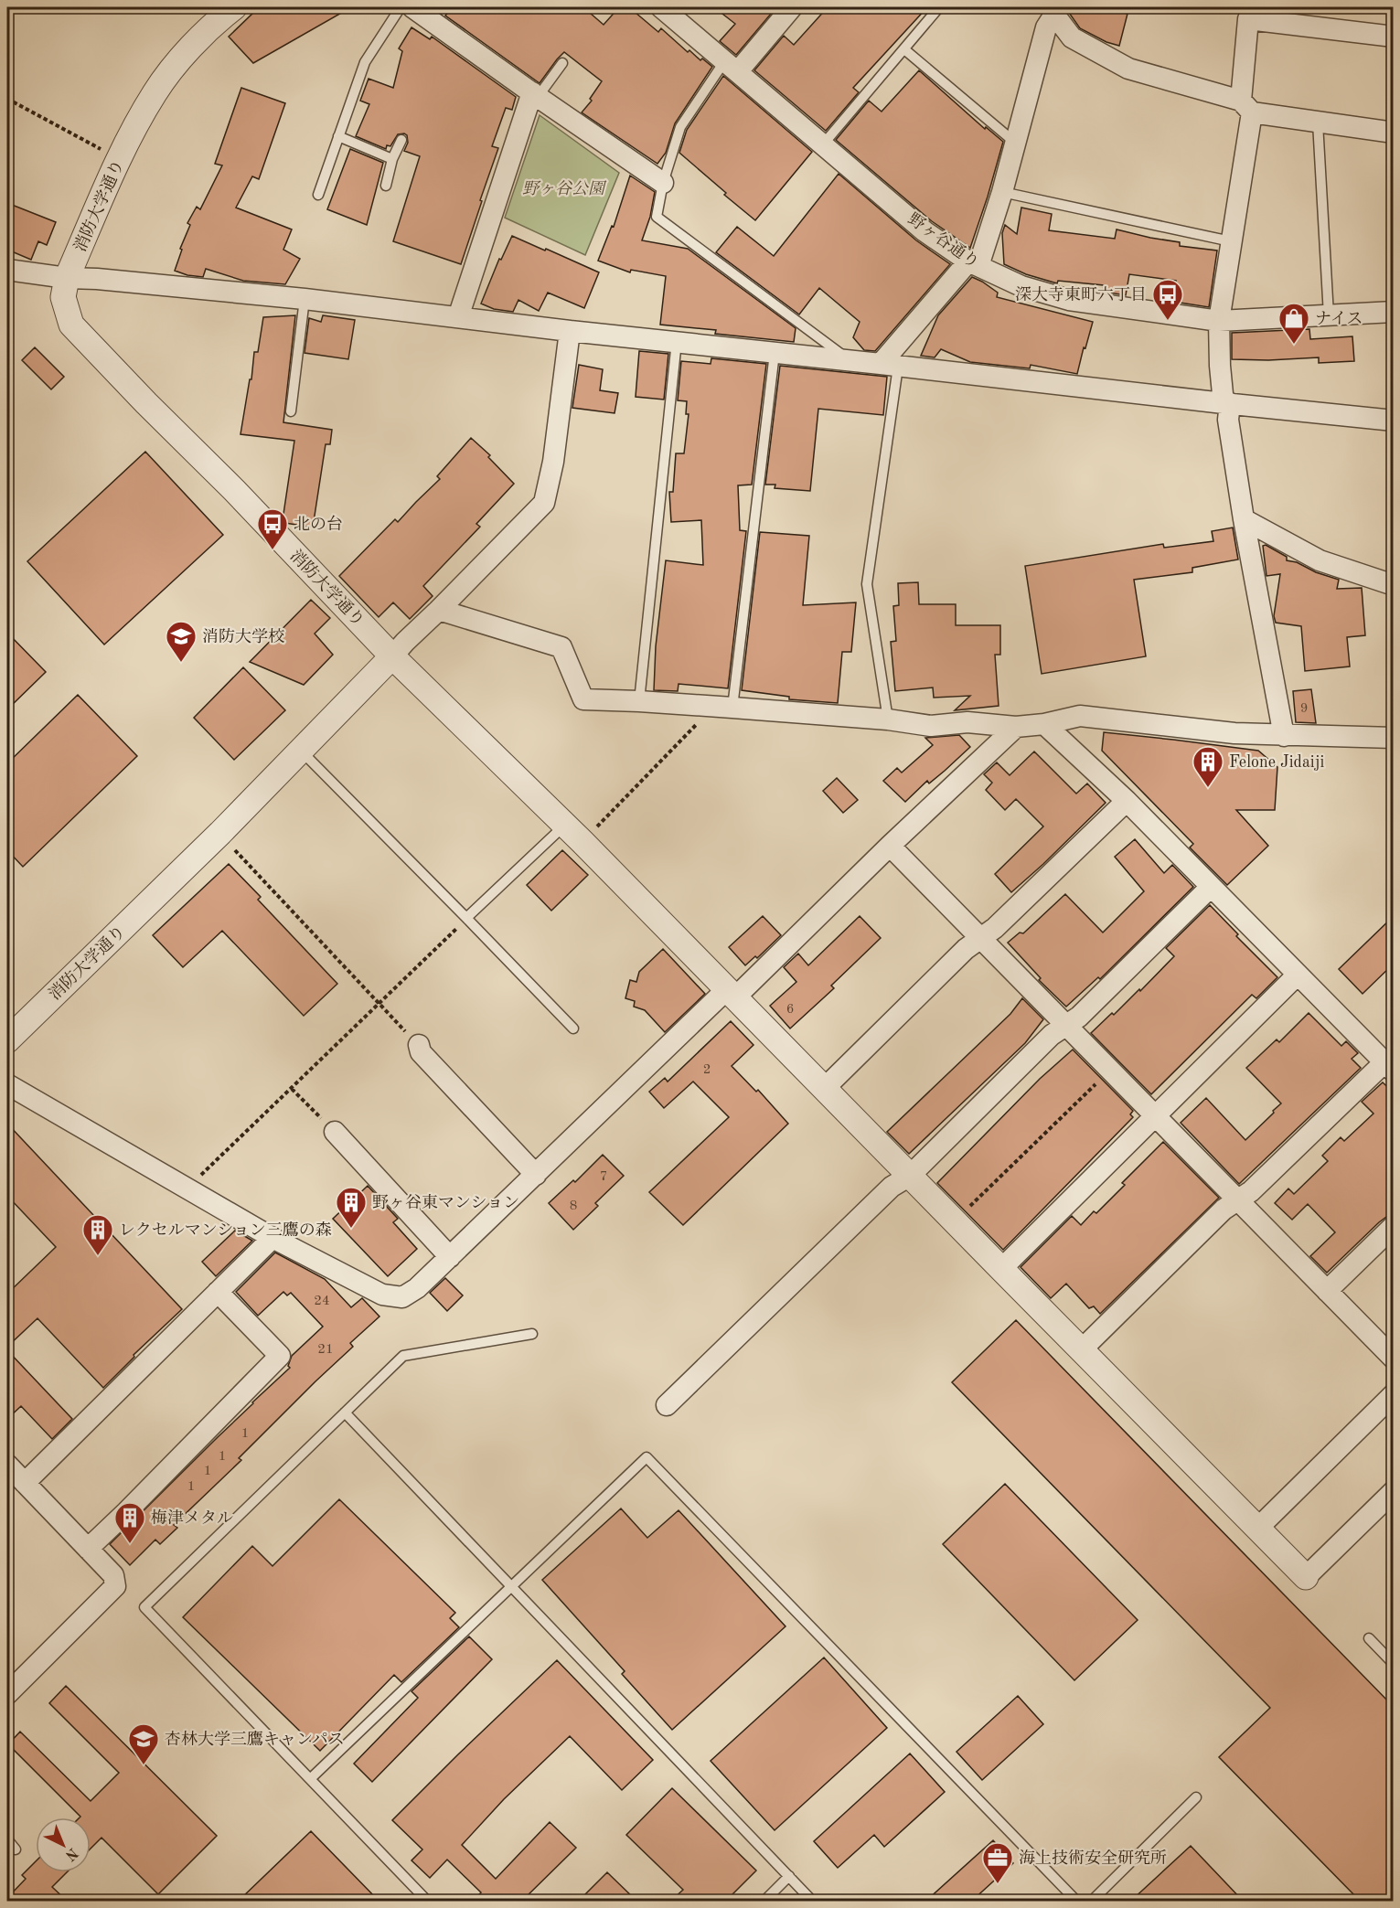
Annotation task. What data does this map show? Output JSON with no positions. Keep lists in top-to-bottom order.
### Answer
{
  "streets": {
    "street": ["消防大学通り", "野ヶ谷通り"]
  },
  "parks": ["野ヶ谷公園"],
  "places": {
    "bus stop": ["深大寺東町六丁目", "北の台"],
    "shop": ["ナイス"],
    "school or university": ["消防大学校", "杏林大学三鷹キャンパス"],
    "building": [
      "Felone Jidaiji",
      "野ヶ谷東マンション",
      "レクセルマンション三鷹の森",
      "梅津メタル"
    ],
    "office": ["海上技術安全研究所"]
  },
  "house_numbers": [
    "9",
    "6",
    "2",
    "7",
    "8",
    "24",
    "21",
    "1",
    "1",
    "1",
    "1"
  ],
  "north": "bottom right"
}
